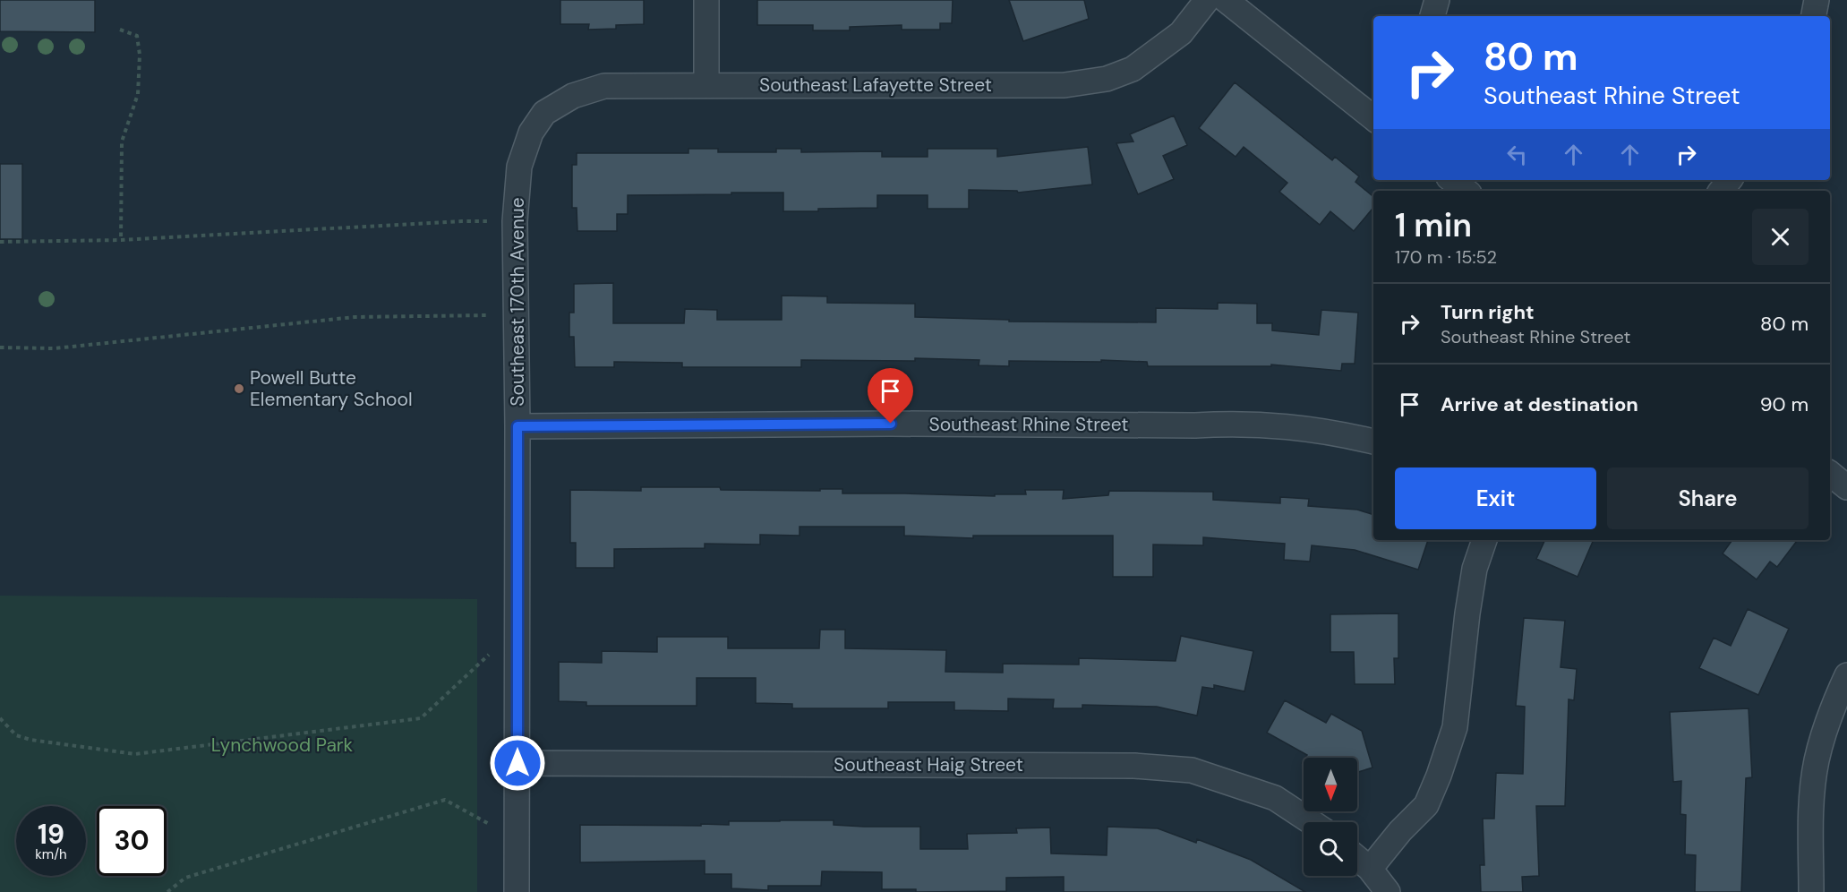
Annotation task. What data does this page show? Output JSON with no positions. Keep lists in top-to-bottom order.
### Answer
{
  "streets": {
    "street": [
      "Southeast Lafayette Street",
      "Southeast 170th Avenue",
      "Southeast Rhine Street",
      "Southeast Haig Street"
    ]
  },
  "crossings": [
    ["Southeast Lafayette Street", "Southeast 170th Avenue"],
    ["Southeast 170th Avenue", "Southeast Rhine Street"],
    ["Southeast 170th Avenue", "Southeast Haig Street"]
  ],
  "parks": ["Lynchwood Park"],
  "places": ["Powell Butte Elementary School"],
  "north": "bottom",
  "page": {
    "turn": ["80 m", "Southeast Rhine Street"],
    "heading": ["1 min", "170 m · 15:52"],
    "list": [
      {
        "name": "Turn right",
        "note": "Southeast Rhine Street",
        "value": "80 m"
      },
      {
        "name": "Arrive at destination",
        "value": "90 m"
      }
    ],
    "buttons": ["Exit", "Share"],
    "speed": "19 km/h",
    "limit": "30"
  }
}
